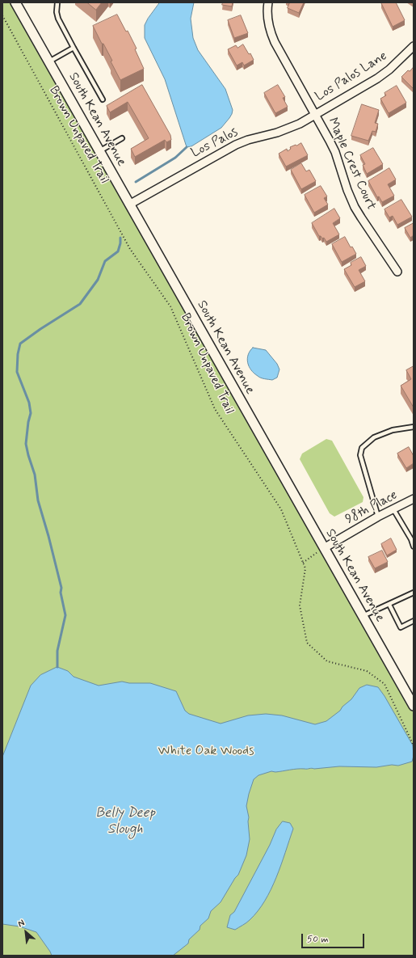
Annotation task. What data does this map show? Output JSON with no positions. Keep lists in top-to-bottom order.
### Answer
{
  "streets": {
    "street": [
      "Los Palos Lane",
      "South Kean Avenue",
      "Los Palos",
      "Maple Crest Court",
      "98th Place"
    ],
    "path": ["Brown Unpaved Trail"]
  },
  "crossings": [
    ["Los Palos Lane", "Los Palos"],
    ["Los Palos Lane", "Maple Crest Court"],
    ["South Kean Avenue", "Los Palos"],
    ["South Kean Avenue", "98th Place"],
    ["Los Palos", "Maple Crest Court"]
  ],
  "water": ["Belly Deep Slough"],
  "parks": ["White Oak Woods"],
  "scale_bar": "50 m",
  "north": "top left"
}
